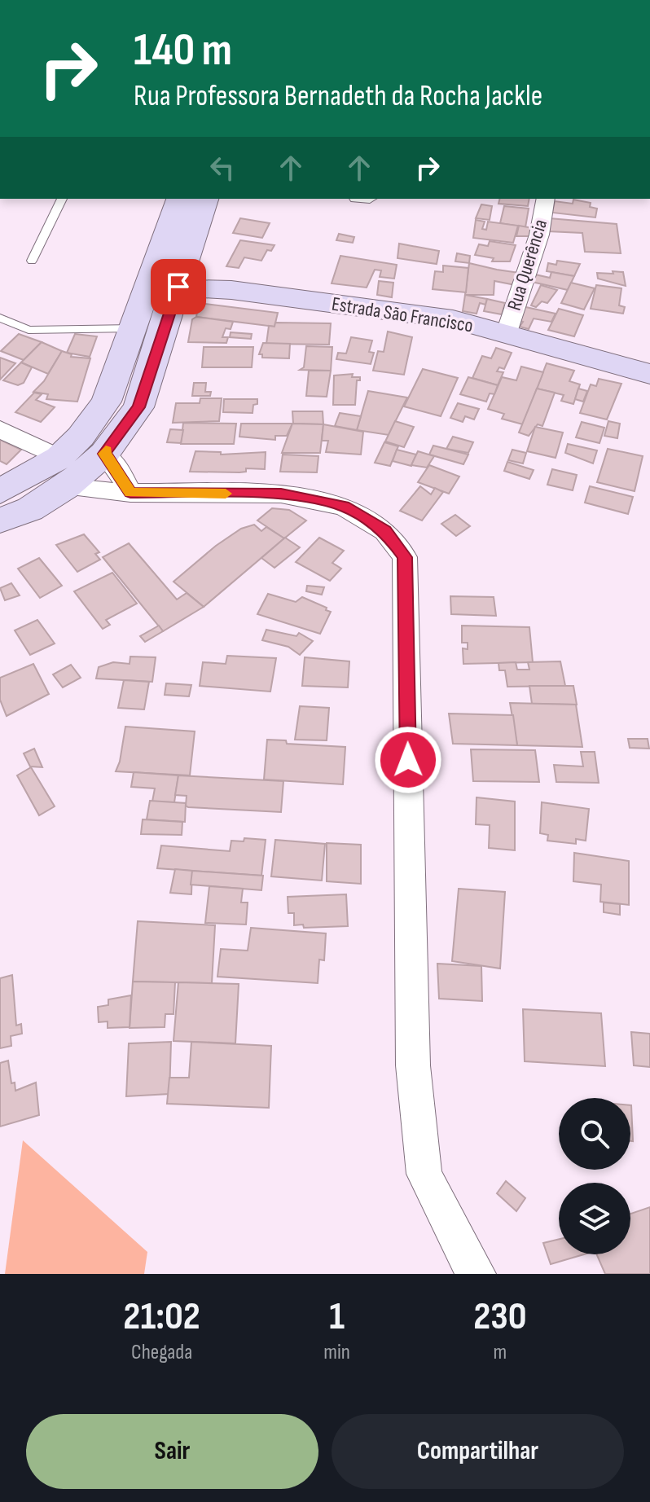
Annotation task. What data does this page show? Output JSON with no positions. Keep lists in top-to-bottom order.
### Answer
{
  "streets": {
    "main road": ["Estrada São Francisco"],
    "street": ["Rua Querência"]
  },
  "crossings": [
    ["Rua Querência", "Estrada São Francisco"]
  ],
  "page": {
    "turn": ["140 m", "Rua Professora Bernadeth da Rocha Jackle"],
    "eta": [
      "21:02",
      "Chegada",
      "1",
      "min",
      "230",
      "m"
    ],
    "buttons": ["Sair", "Compartilhar"]
  }
}
